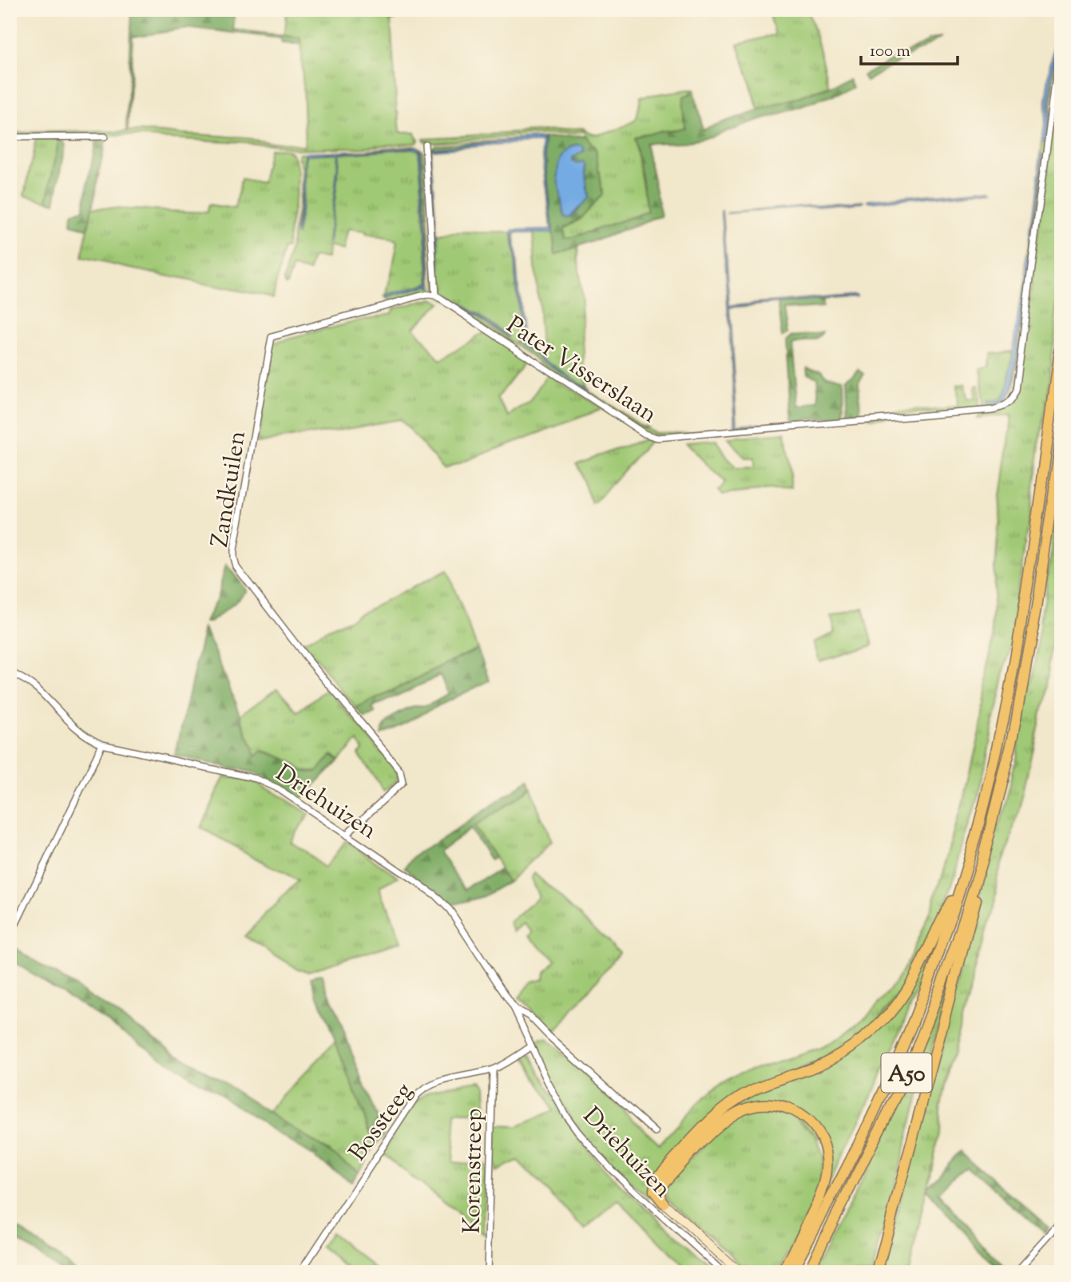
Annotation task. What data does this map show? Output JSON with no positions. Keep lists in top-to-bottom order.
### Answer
{
  "streets": {
    "highway": ["A50"],
    "main road": ["Driehuizen"],
    "street": [
      "Pater Visserslaan",
      "Zandkuilen",
      "Bossteeg",
      "Korenstreep"
    ]
  },
  "crossings": [
    ["Pater Visserslaan", "Zandkuilen"],
    ["Zandkuilen", "Driehuizen"],
    ["Driehuizen", "A50"],
    ["Driehuizen", "Bossteeg"],
    ["Bossteeg", "Korenstreep"]
  ],
  "scale_bar": "100 m"
}
